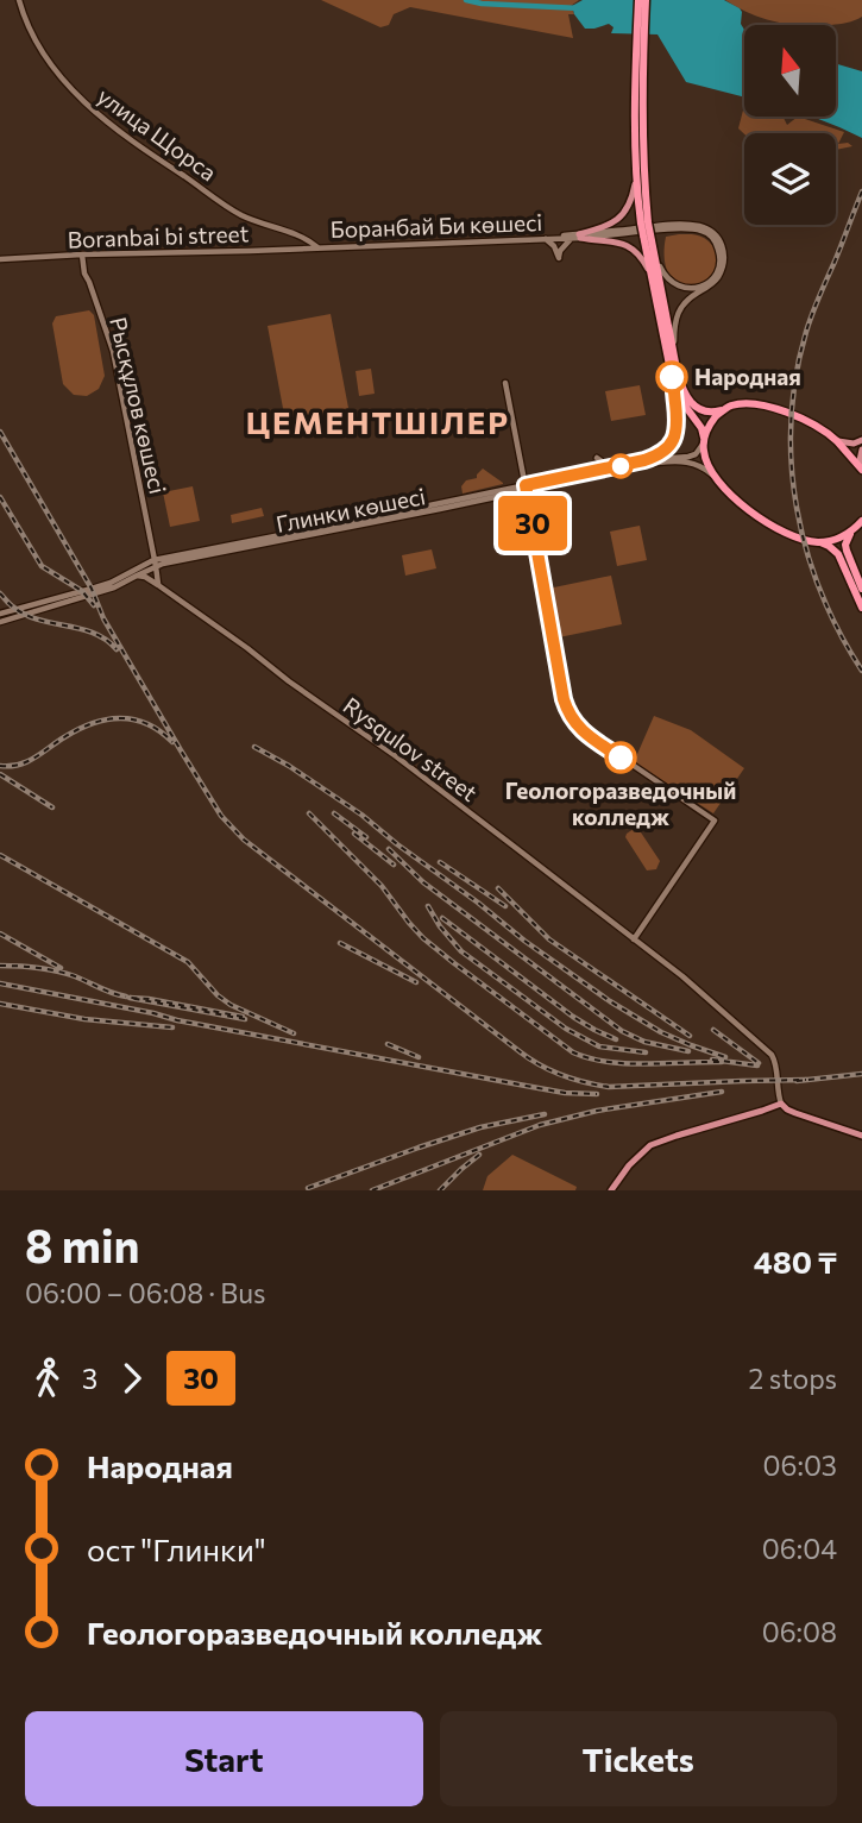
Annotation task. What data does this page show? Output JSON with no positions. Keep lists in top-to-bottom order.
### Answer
{
  "streets": {
    "street": [
      "улица Щорса",
      "Боранбай Би көшесі",
      "Boranbai bi street",
      "Рысқұлов көшесі",
      "Глинки көшесі",
      "Rysqulov street"
    ]
  },
  "crossings": [
    ["улица Щорса", "Боранбай Би көшесі"],
    ["улица Щорса", "Boranbai bi street"],
    ["Боранбай Би көшесі", "Boranbai bi street"],
    ["Boranbai bi street", "Рысқұлов көшесі"],
    ["Рысқұлов көшесі", "Глинки көшесі"],
    ["Рысқұлов көшесі", "Rysqulov street"],
    ["Глинки көшесі", "Rysqulov street"]
  ],
  "districts": ["ЦЕМЕНТШІЛЕР"],
  "places": ["Народная", "Геологоразведочный колледж"],
  "lines": ["bus line 30"],
  "north": "top",
  "page": {
    "on_map": "30",
    "heading": ["8 min", "06:00 – 06:08 · Bus", "480 ₸"],
    "legs": ["3", "30", "2 stops"],
    "list": [
      {
        "name": "Народная",
        "value": "06:03"
      },
      {
        "name": "ост \"Глинки\"",
        "value": "06:04"
      },
      {
        "name": "Геологоразведочный колледж",
        "value": "06:08"
      }
    ],
    "buttons": ["Start", "Tickets"]
  }
}
